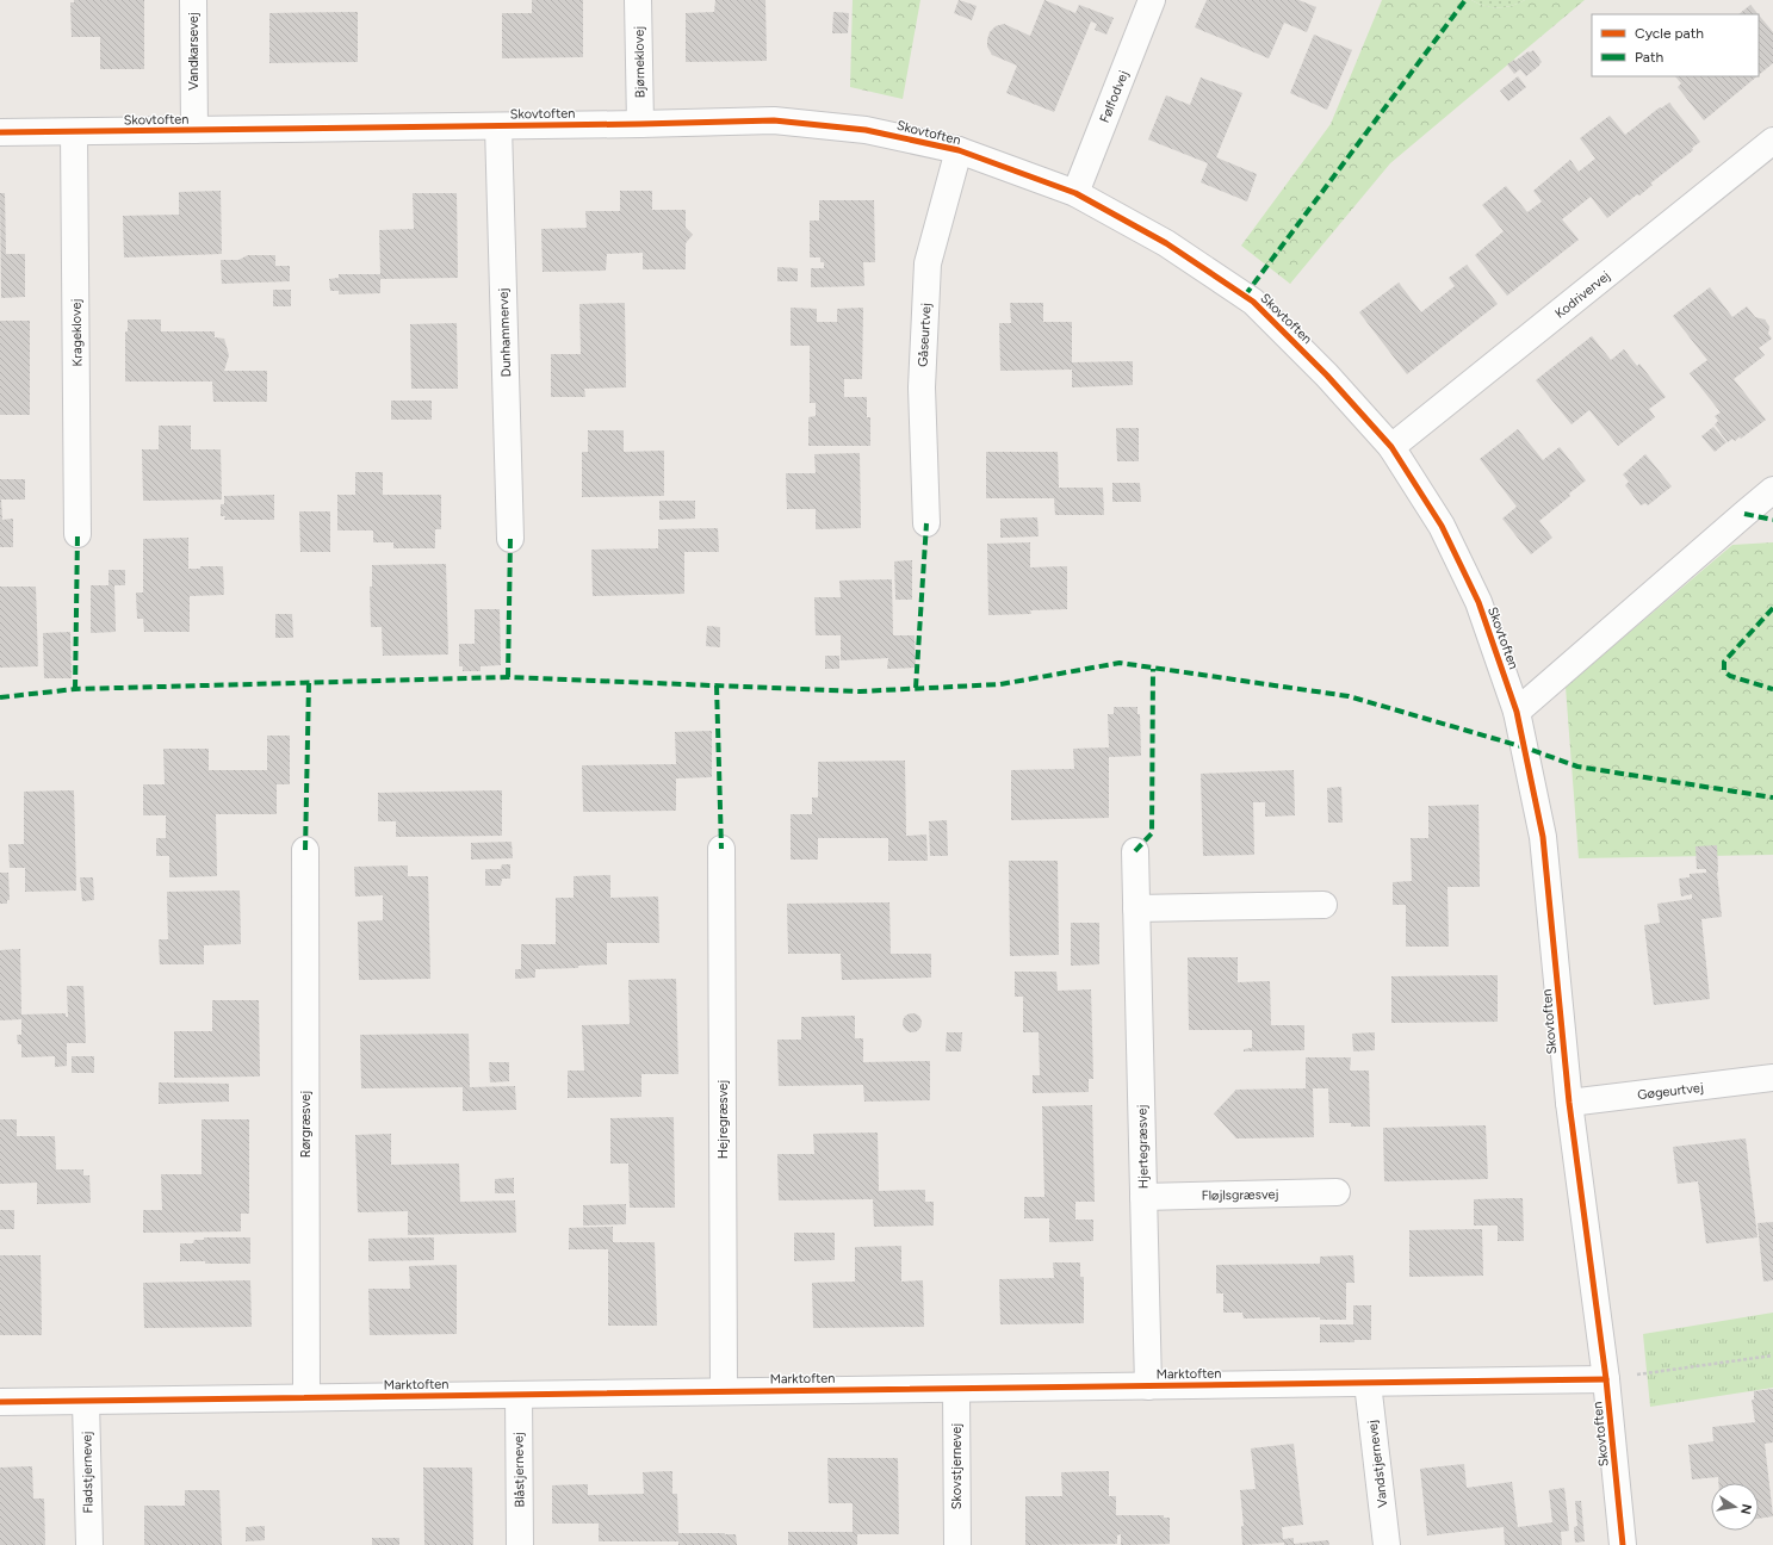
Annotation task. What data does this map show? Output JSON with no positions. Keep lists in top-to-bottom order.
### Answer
{
  "streets": {
    "street": [
      "Vandkarsevej",
      "Bjørneklovej",
      "Følfodvej",
      "Skovtoften",
      "Kodrivervej",
      "Krageklovej",
      "Dunhammervej",
      "Gåseurtvej",
      "Gøgeurtvej",
      "Hejregræsvej",
      "Rørgræsvej",
      "Hjertegræsvej",
      "Fløjlsgræsvej",
      "Marktoften",
      "Vandstjernevej",
      "Skovstjernevej",
      "Blåstjernevej",
      "Fladstjernevej"
    ]
  },
  "crossings": [
    ["Vandkarsevej", "Skovtoften"],
    ["Bjørneklovej", "Skovtoften"],
    ["Følfodvej", "Skovtoften"],
    ["Skovtoften", "Kodrivervej"],
    ["Skovtoften", "Krageklovej"],
    ["Skovtoften", "Dunhammervej"],
    ["Skovtoften", "Gåseurtvej"],
    ["Skovtoften", "Gøgeurtvej"],
    ["Skovtoften", "Marktoften"],
    ["Hejregræsvej", "Marktoften"],
    ["Rørgræsvej", "Marktoften"],
    ["Hjertegræsvej", "Fløjlsgræsvej"],
    ["Hjertegræsvej", "Marktoften"],
    ["Marktoften", "Vandstjernevej"],
    ["Marktoften", "Skovstjernevej"],
    ["Marktoften", "Blåstjernevej"],
    ["Marktoften", "Fladstjernevej"]
  ],
  "legend": ["Cycle path", "Path"],
  "north": "right"
}
